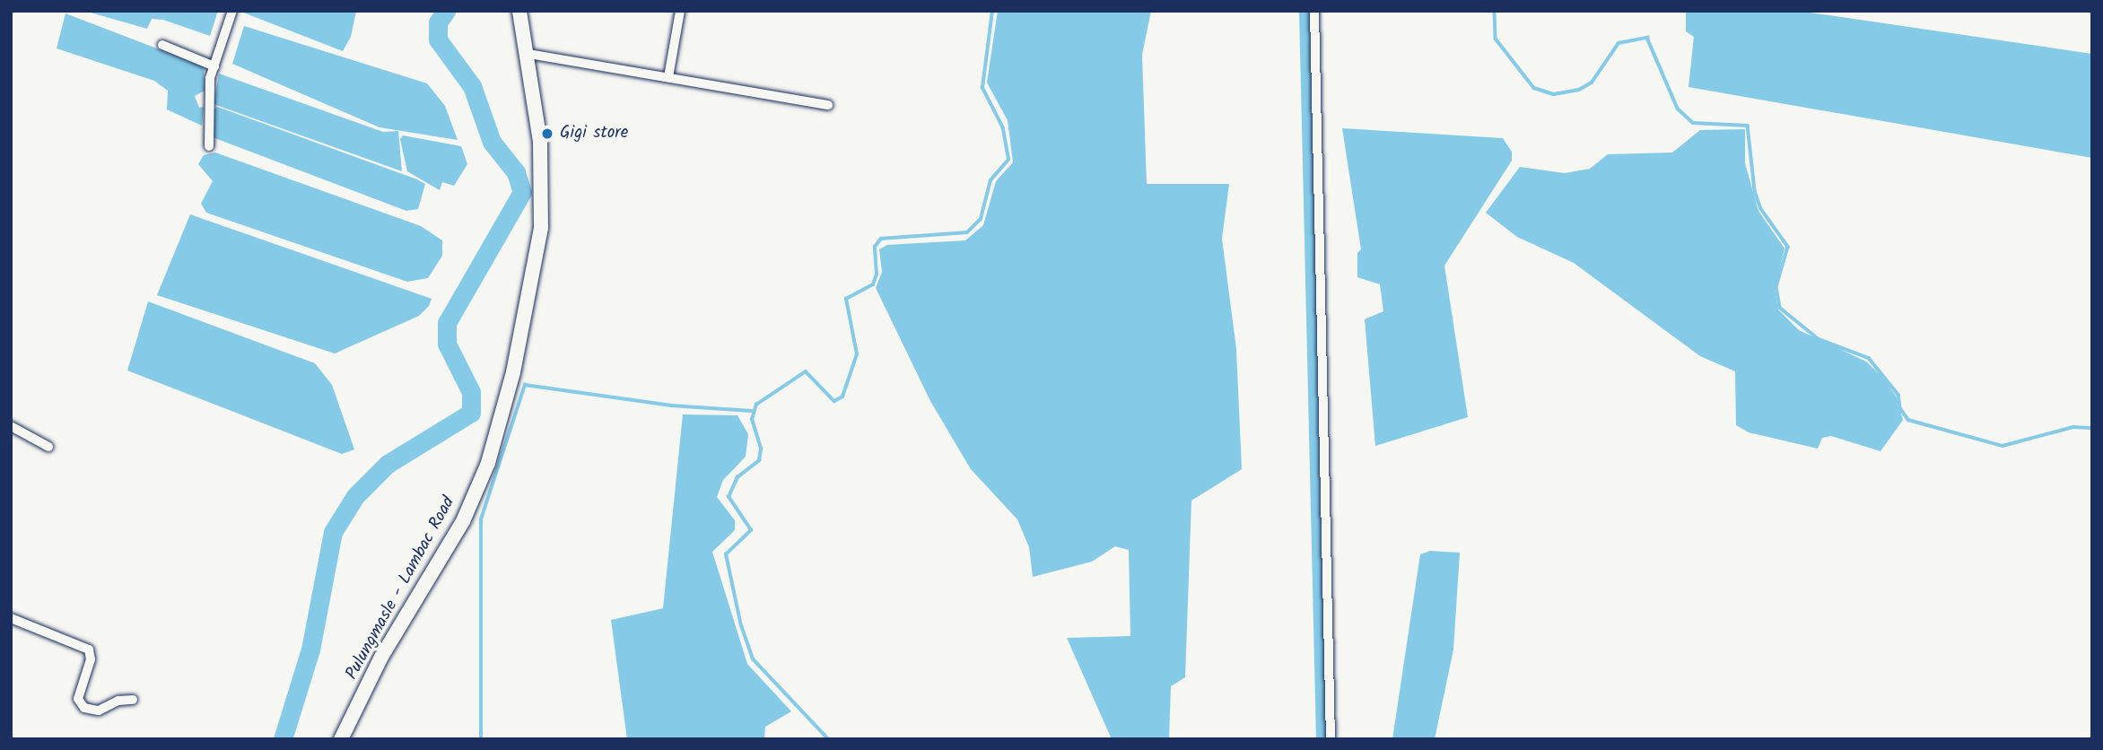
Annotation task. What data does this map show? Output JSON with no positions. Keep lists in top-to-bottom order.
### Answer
{
  "streets": {
    "street": ["Pulungmasle - Lambac Road"]
  },
  "places": ["Gigi store"]
}
